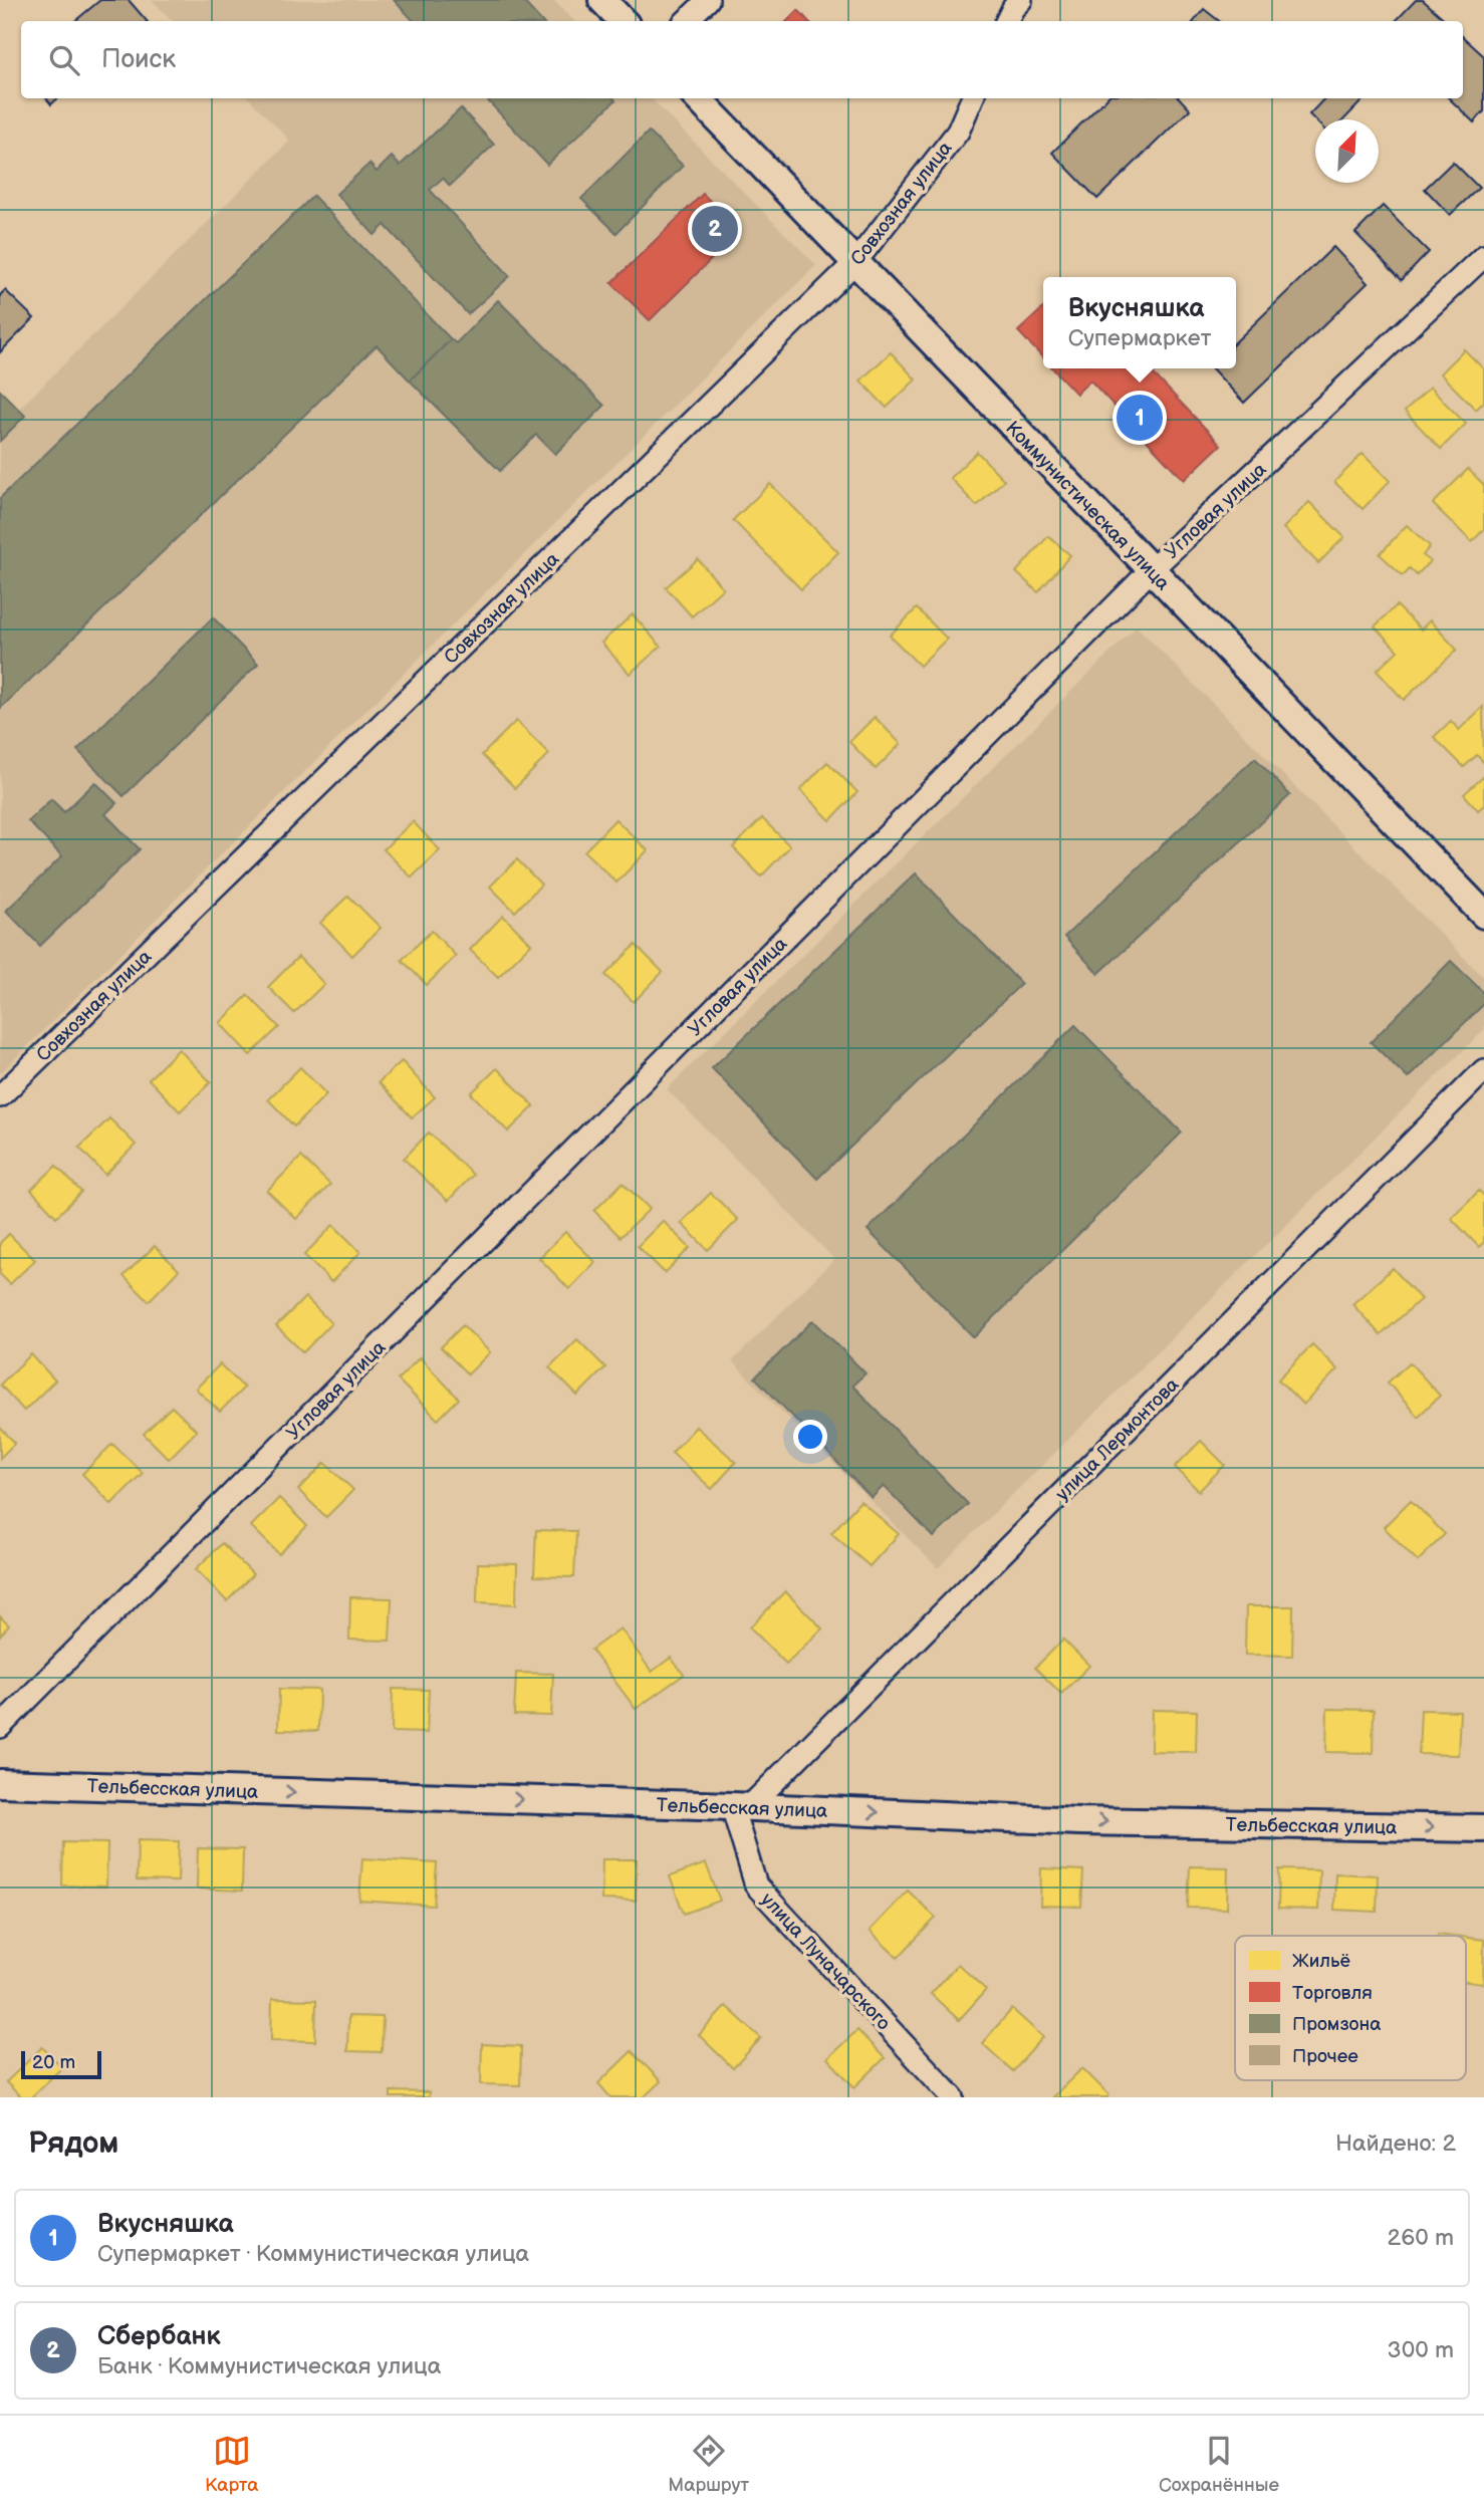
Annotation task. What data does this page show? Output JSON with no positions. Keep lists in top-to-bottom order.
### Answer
{
  "streets": {
    "street": [
      "Совхозная улица",
      "Коммунистическая улица",
      "Угловая улица",
      "улица Лермонтова",
      "Тельбесская улица",
      "улица Луначарского"
    ]
  },
  "crossings": [
    ["Совхозная улица", "Коммунистическая улица"],
    ["Коммунистическая улица", "Угловая улица"],
    ["улица Лермонтова", "Тельбесская улица"],
    ["улица Лермонтова", "улица Луначарского"],
    ["Тельбесская улица", "улица Луначарского"]
  ],
  "one_way": ["Тельбесская улица"],
  "legend": [
    "Жильё",
    "Торговля",
    "Промзона",
    "Прочее"
  ],
  "scale_bar": "20 m",
  "north": "top right",
  "page": {
    "search": "Поиск",
    "pins": ["2", "1"],
    "popup": ["Вкусняшка", "Супермаркет"],
    "scale": "20 m",
    "heading": ["Рядом", "Найдено: 2"],
    "list": [
      {
        "mark": "1",
        "name": "Вкусняшка",
        "note": "Супермаркет · Коммунистическая улица",
        "value": "260 m"
      },
      {
        "mark": "2",
        "name": "Сбербанк",
        "note": "Банк · Коммунистическая улица",
        "value": "300 m"
      }
    ],
    "nav": ["Карта", "Маршрут", "Сохранённые"]
  }
}
